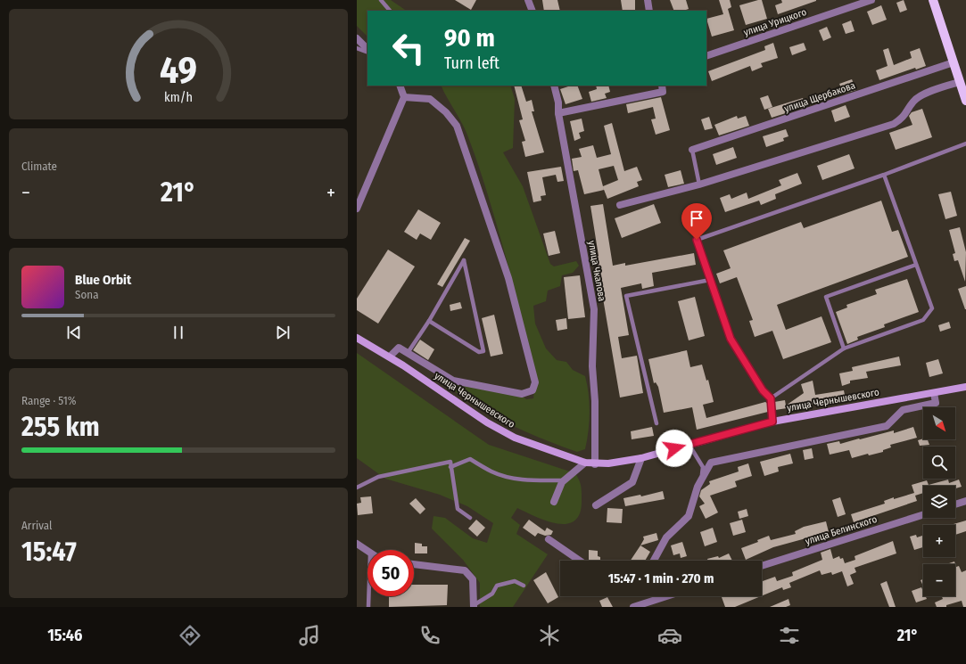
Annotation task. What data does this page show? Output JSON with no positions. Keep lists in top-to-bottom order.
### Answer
{
  "streets": {
    "main road": ["улица Чернышевского"],
    "street": [
      "улица Урицкого",
      "улица Щербакова",
      "улица Чкалова",
      "улица Белинского"
    ]
  },
  "crossings": [
    ["улица Чкалова", "улица Чернышевского"]
  ],
  "north": "bottom right",
  "page": {
    "turn": ["90 m", "Turn left"],
    "tile": [
      "Climate",
      ["Range · 51%", "255 km"],
      ["Arrival", "15:47"]
    ],
    "heat": ["−", "21°", "+"],
    "song": ["Blue Orbit", "Sona"],
    "map_buttons": ["+", "−"],
    "limit": "50",
    "trip": "15:47 · 1 min · 270 m",
    "tabs": ["15:46", "21°"],
    "gauge": ["49", "km/h"]
  }
}
